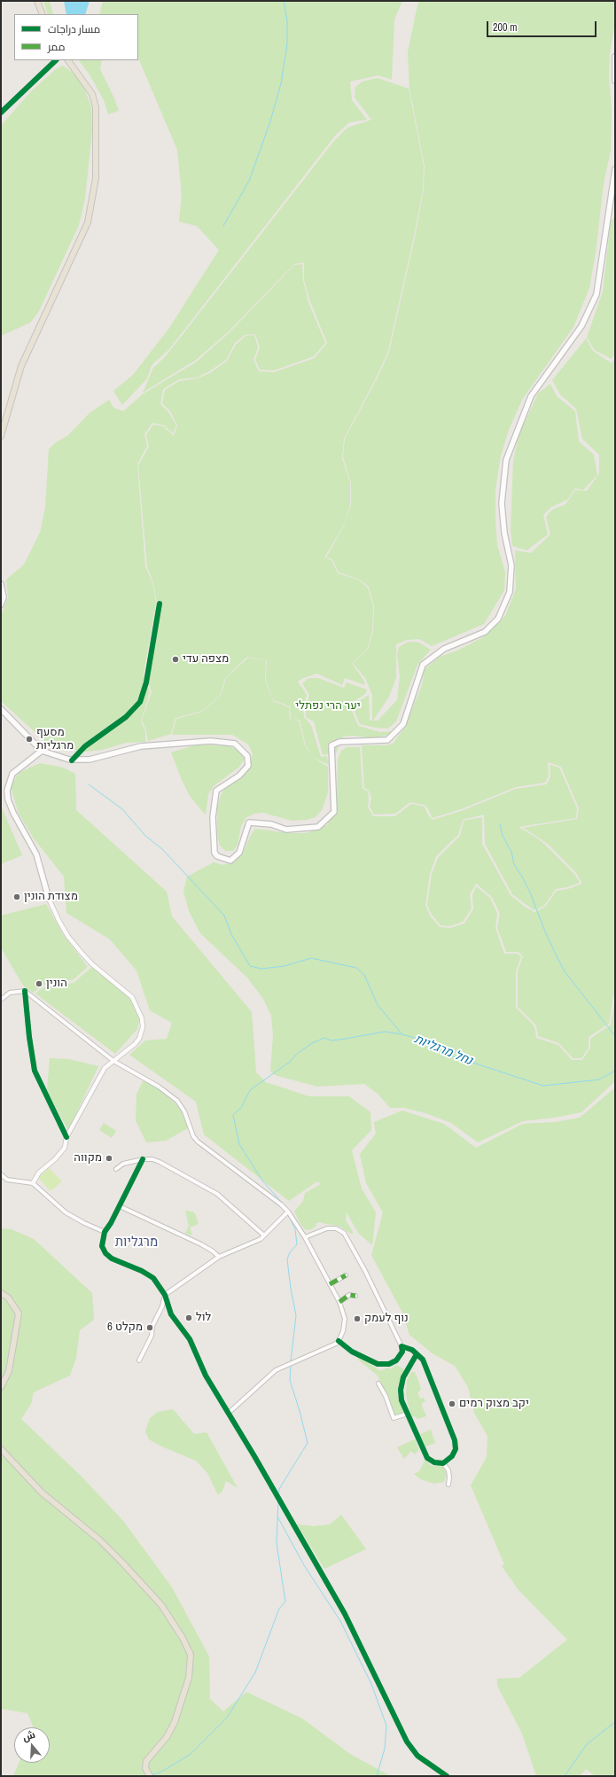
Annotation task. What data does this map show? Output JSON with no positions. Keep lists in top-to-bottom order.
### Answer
{
  "districts": ["מרגליות"],
  "water": ["נחל מרגליות"],
  "parks": ["יער הרי נפתלי"],
  "places": [
    "מצפה עדי",
    "מסעף מרגליות",
    "מצודת הונין",
    "הונין",
    "מקווה",
    "לול",
    "נוף לעמק",
    "מקלט 6",
    "יקב מצוק רמים"
  ],
  "legend": ["مسار دراجات", "ممر"],
  "scale_bar": "200 m",
  "north": "top"
}
